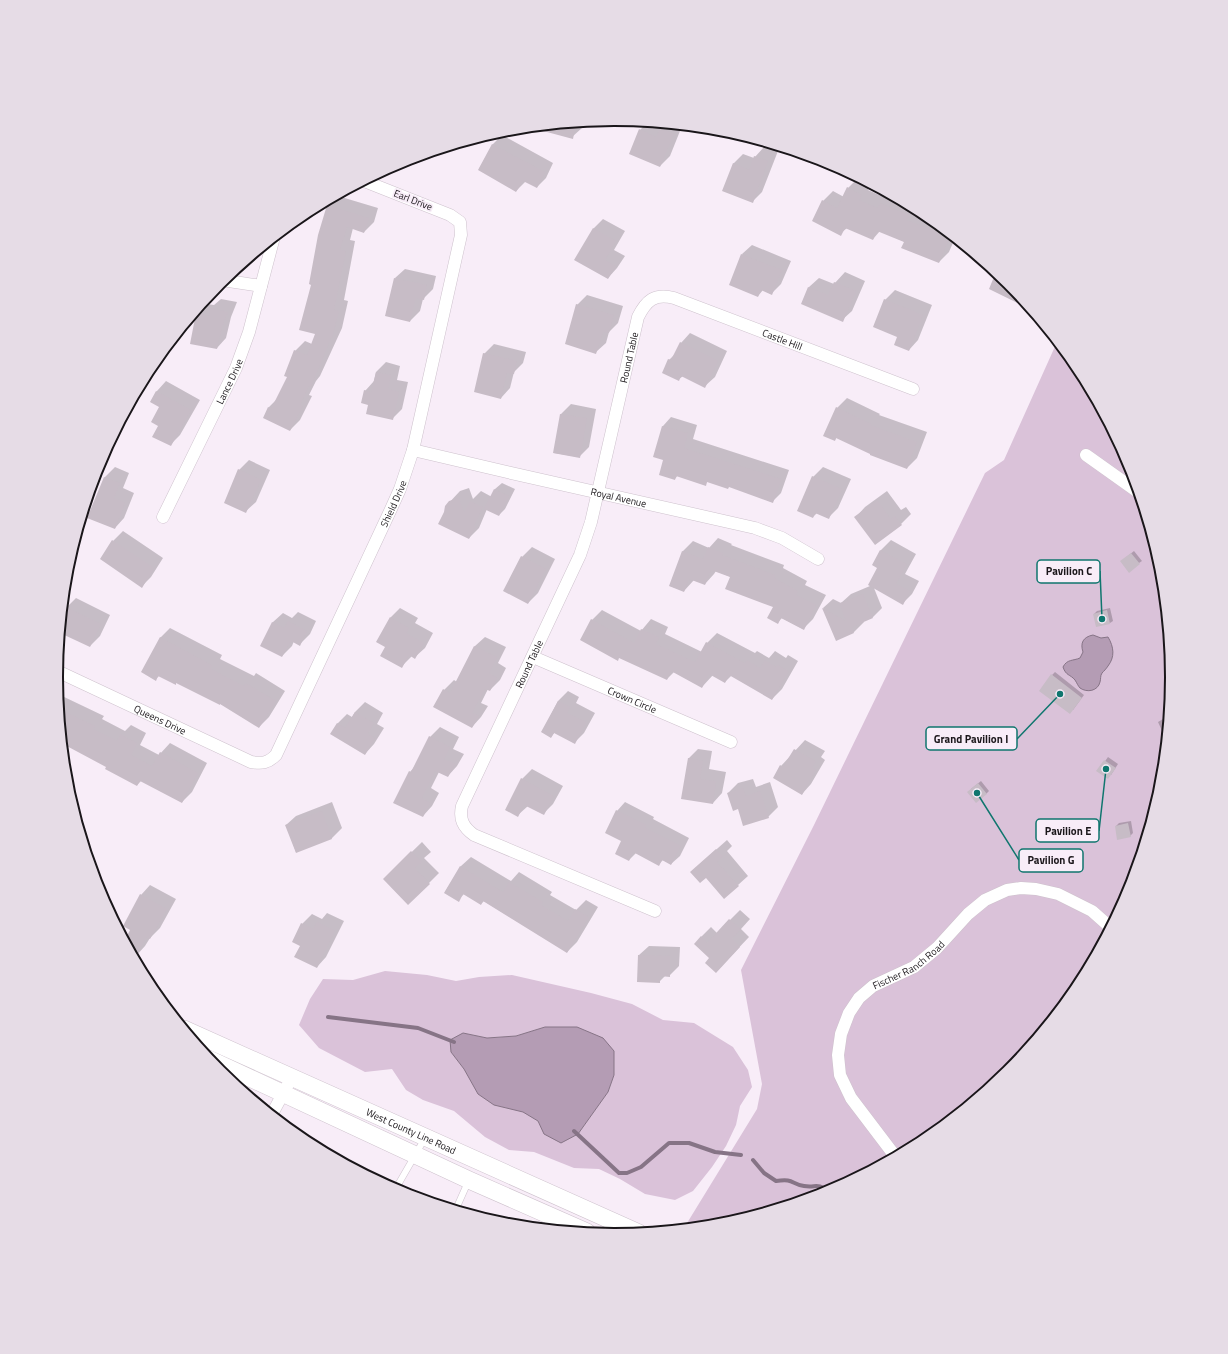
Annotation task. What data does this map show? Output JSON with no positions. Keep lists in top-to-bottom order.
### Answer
{
  "streets": {
    "main road": ["West County Line Road"],
    "street": [
      "Earl Drive",
      "Castle Hill",
      "Round Table",
      "Lance Drive",
      "Royal Avenue",
      "Shield Drive",
      "Crown Circle",
      "Queens Drive",
      "Fischer Ranch Road"
    ]
  },
  "crossings": [
    ["Earl Drive", "Shield Drive"],
    ["Castle Hill", "Round Table"],
    ["Round Table", "Royal Avenue"],
    ["Round Table", "Crown Circle"],
    ["Royal Avenue", "Shield Drive"],
    ["Shield Drive", "Queens Drive"]
  ],
  "places": [
    "Pavilion C",
    "Grand Pavilion I",
    "Pavilion E",
    "Pavilion G"
  ]
}
